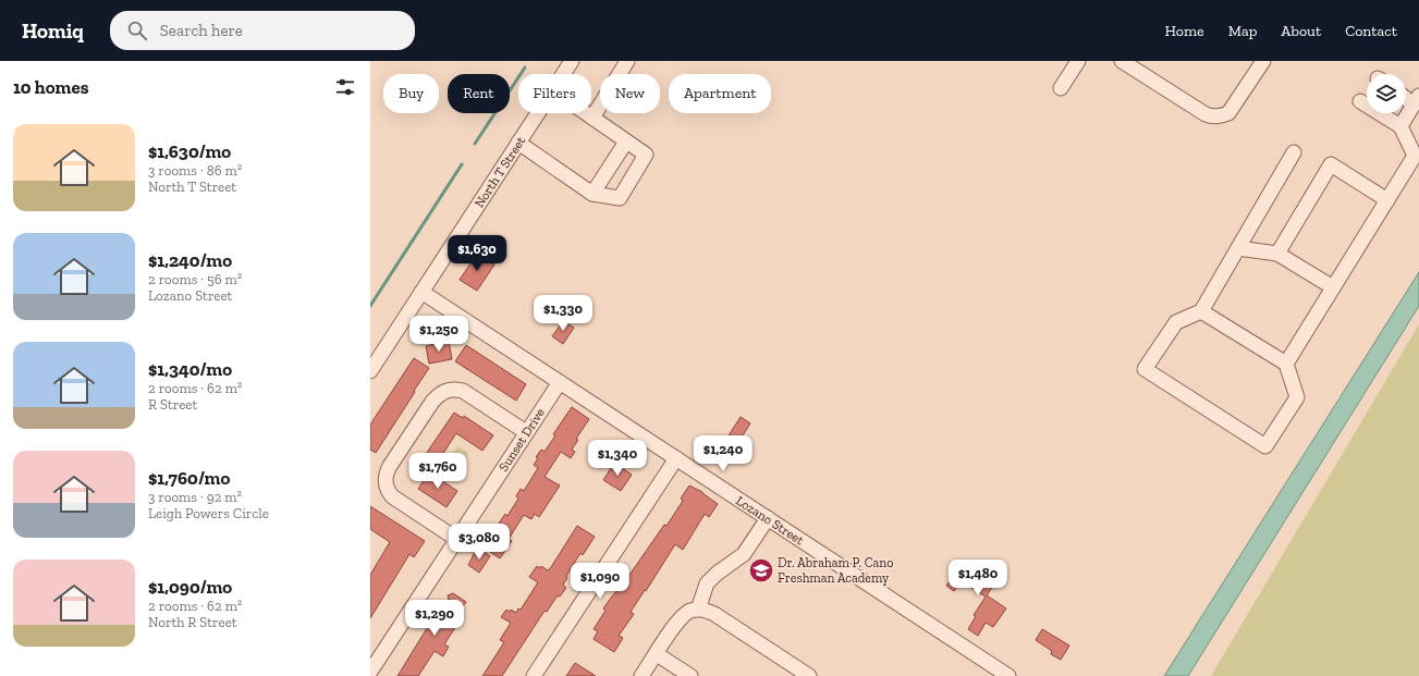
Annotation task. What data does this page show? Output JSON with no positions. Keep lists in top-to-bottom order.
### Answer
{
  "streets": {
    "street": ["North T Street", "Sunset Drive", "Lozano Street"]
  },
  "crossings": [
    ["North T Street", "Lozano Street"],
    ["Sunset Drive", "Lozano Street"]
  ],
  "places": {
    "school or university": ["Dr. Abraham P. Cano Freshman Academy"]
  },
  "page": {
    "header": "Homiq",
    "search": "Search here",
    "nav": [
      "Home",
      "Map",
      "About",
      "Contact"
    ],
    "heading": "10 homes",
    "chip": [
      "Buy",
      "Rent",
      "Filters",
      "New",
      "Apartment"
    ],
    "list": [
      {
        "name": "$1,630/mo",
        "note": "3 rooms · 86 m² · North T Street"
      },
      {
        "name": "$1,240/mo",
        "note": "2 rooms · 56 m² · Lozano Street"
      },
      {
        "name": "$1,340/mo",
        "note": "2 rooms · 62 m² · R Street"
      },
      {
        "name": "$1,760/mo",
        "note": "3 rooms · 92 m² · Leigh Powers Circle"
      },
      {
        "name": "$1,090/mo",
        "note": "2 rooms · 62 m² · North R Street"
      }
    ],
    "price": [
      "$1,630",
      "$1,330",
      "$1,250",
      "$1,240",
      "$1,340",
      "$1,760",
      "$3,080",
      "$1,480",
      "$1,090",
      "$1,290"
    ]
  }
}
